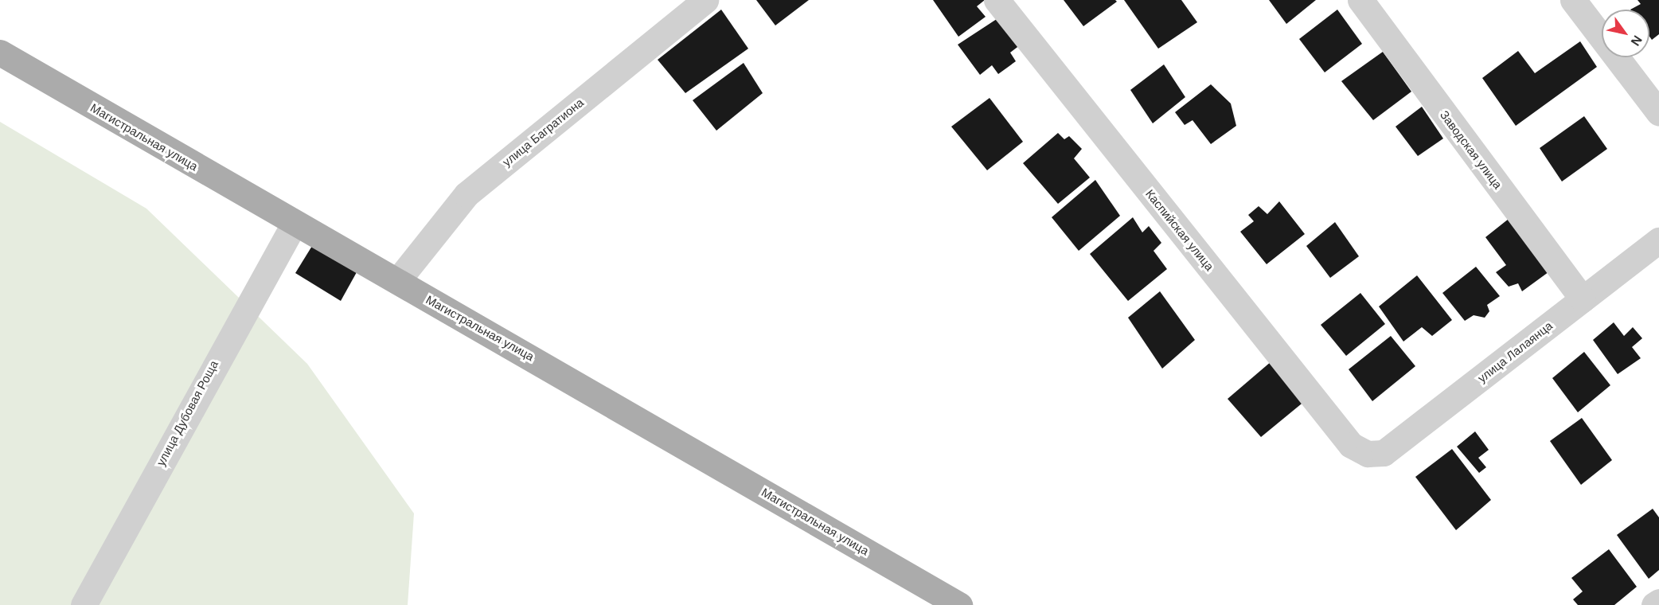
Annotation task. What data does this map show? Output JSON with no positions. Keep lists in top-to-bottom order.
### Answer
{
  "streets": {
    "main road": ["Магистральная улица"],
    "street": [
      "улица Багратиона",
      "Заводская улица",
      "Каспийская улица",
      "улица Лалаянца",
      "улица Дубовая Роща"
    ]
  },
  "crossings": [
    ["улица Багратиона", "Магистральная улица"],
    ["Магистральная улица", "улица Дубовая Роща"],
    ["Заводская улица", "улица Лалаянца"],
    ["Каспийская улица", "улица Лалаянца"]
  ],
  "north": "bottom right"
}
